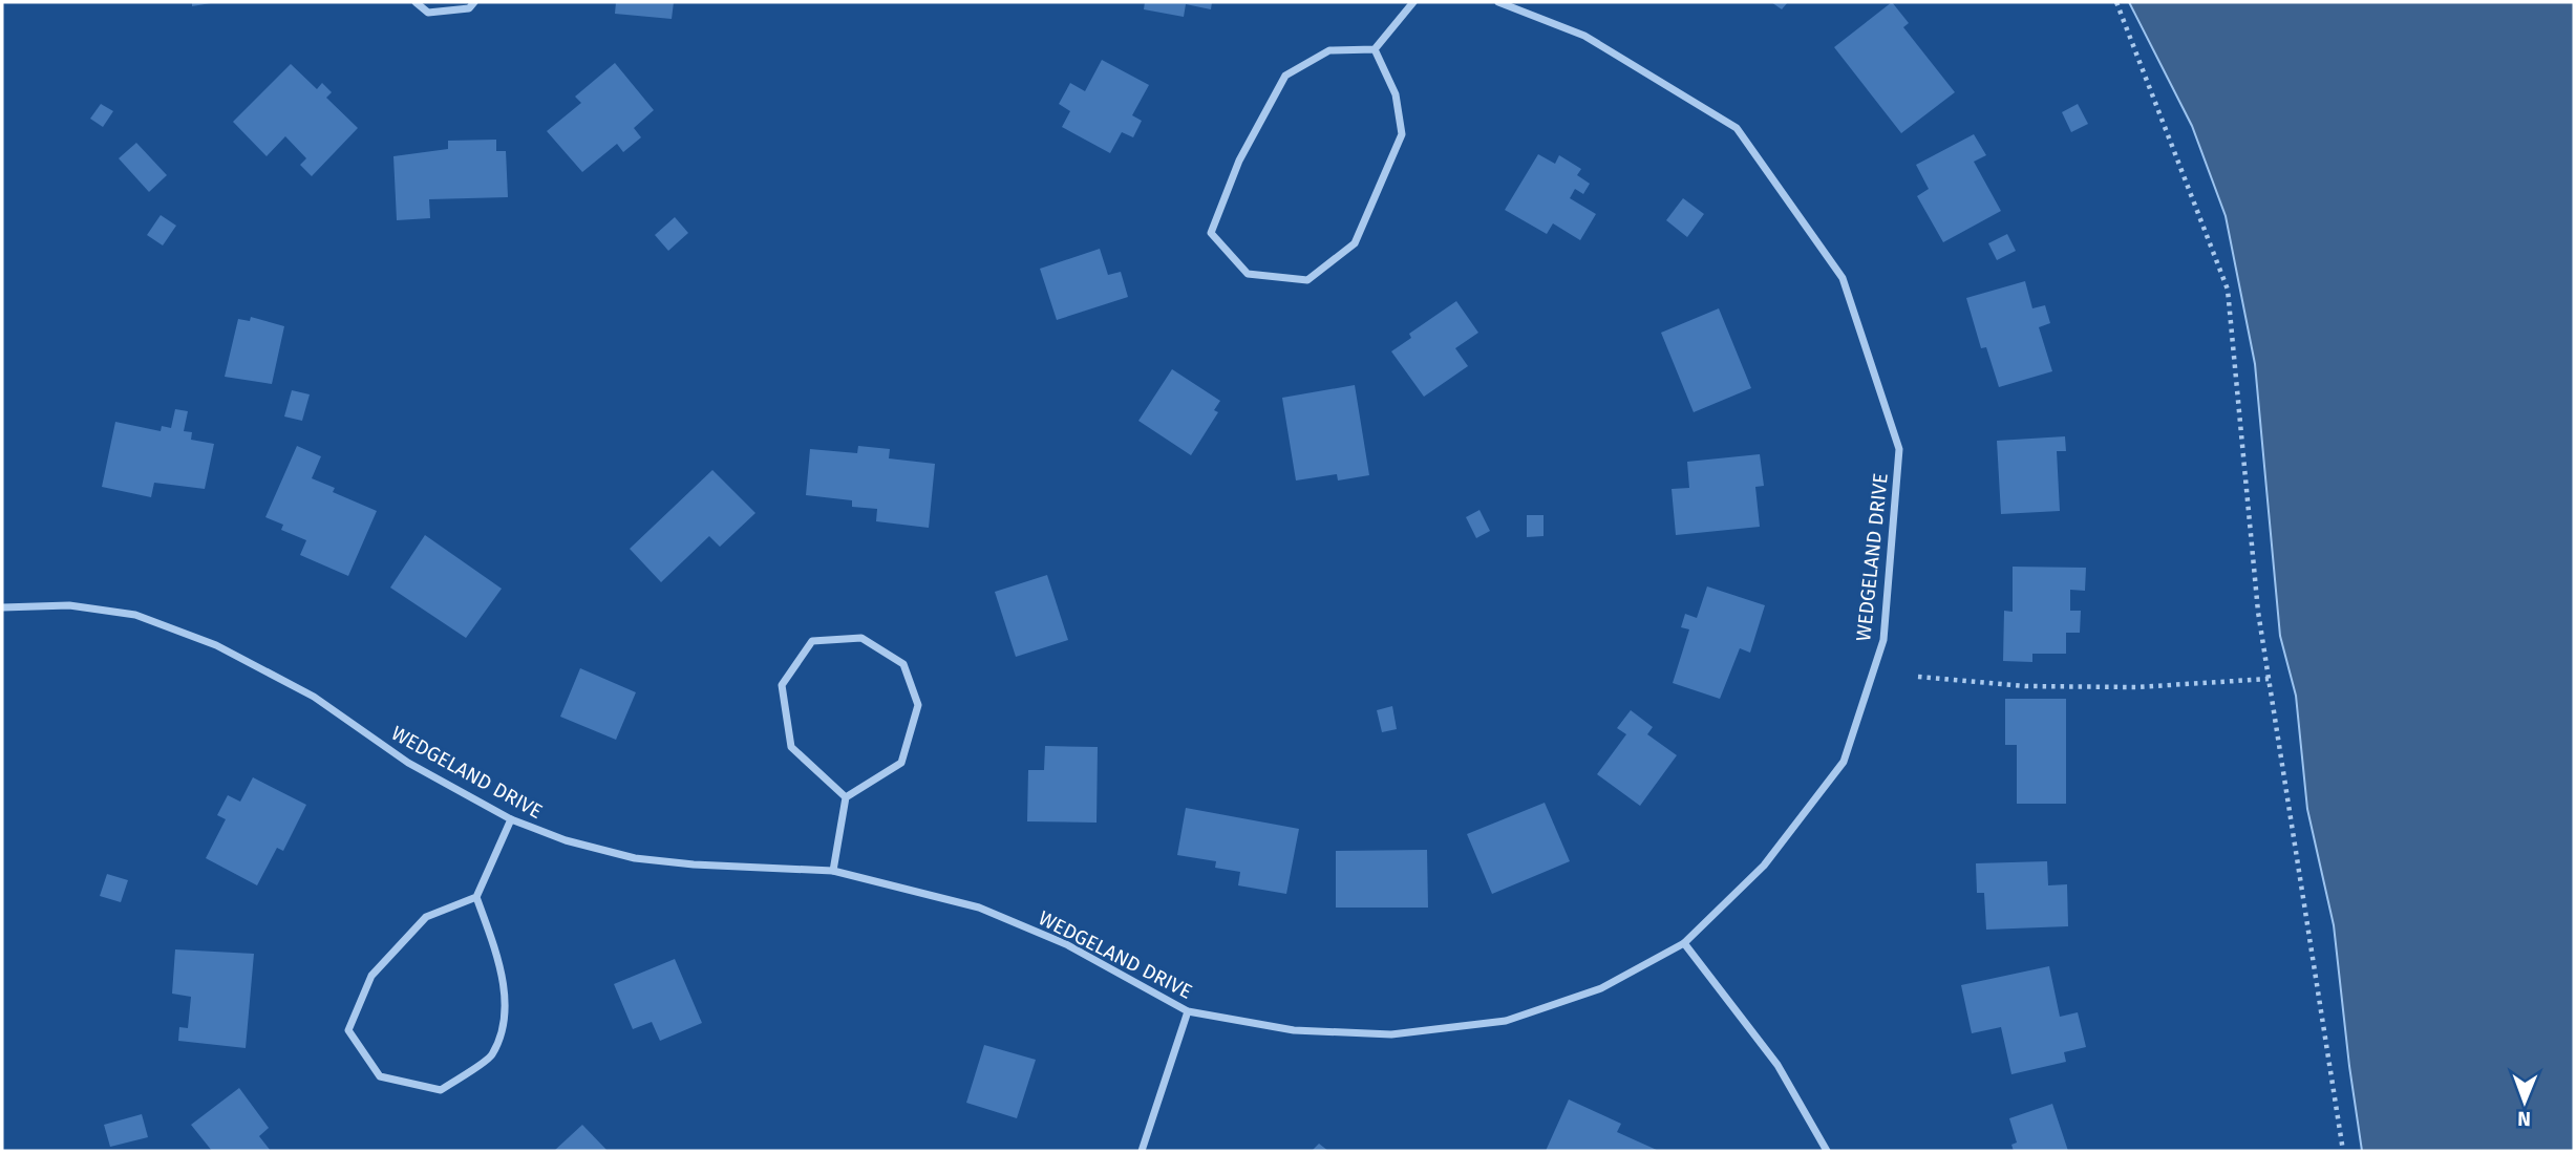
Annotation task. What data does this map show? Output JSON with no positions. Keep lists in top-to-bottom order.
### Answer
{
  "streets": {
    "street": ["WEDGELAND DRIVE"]
  },
  "north": "bottom"
}
